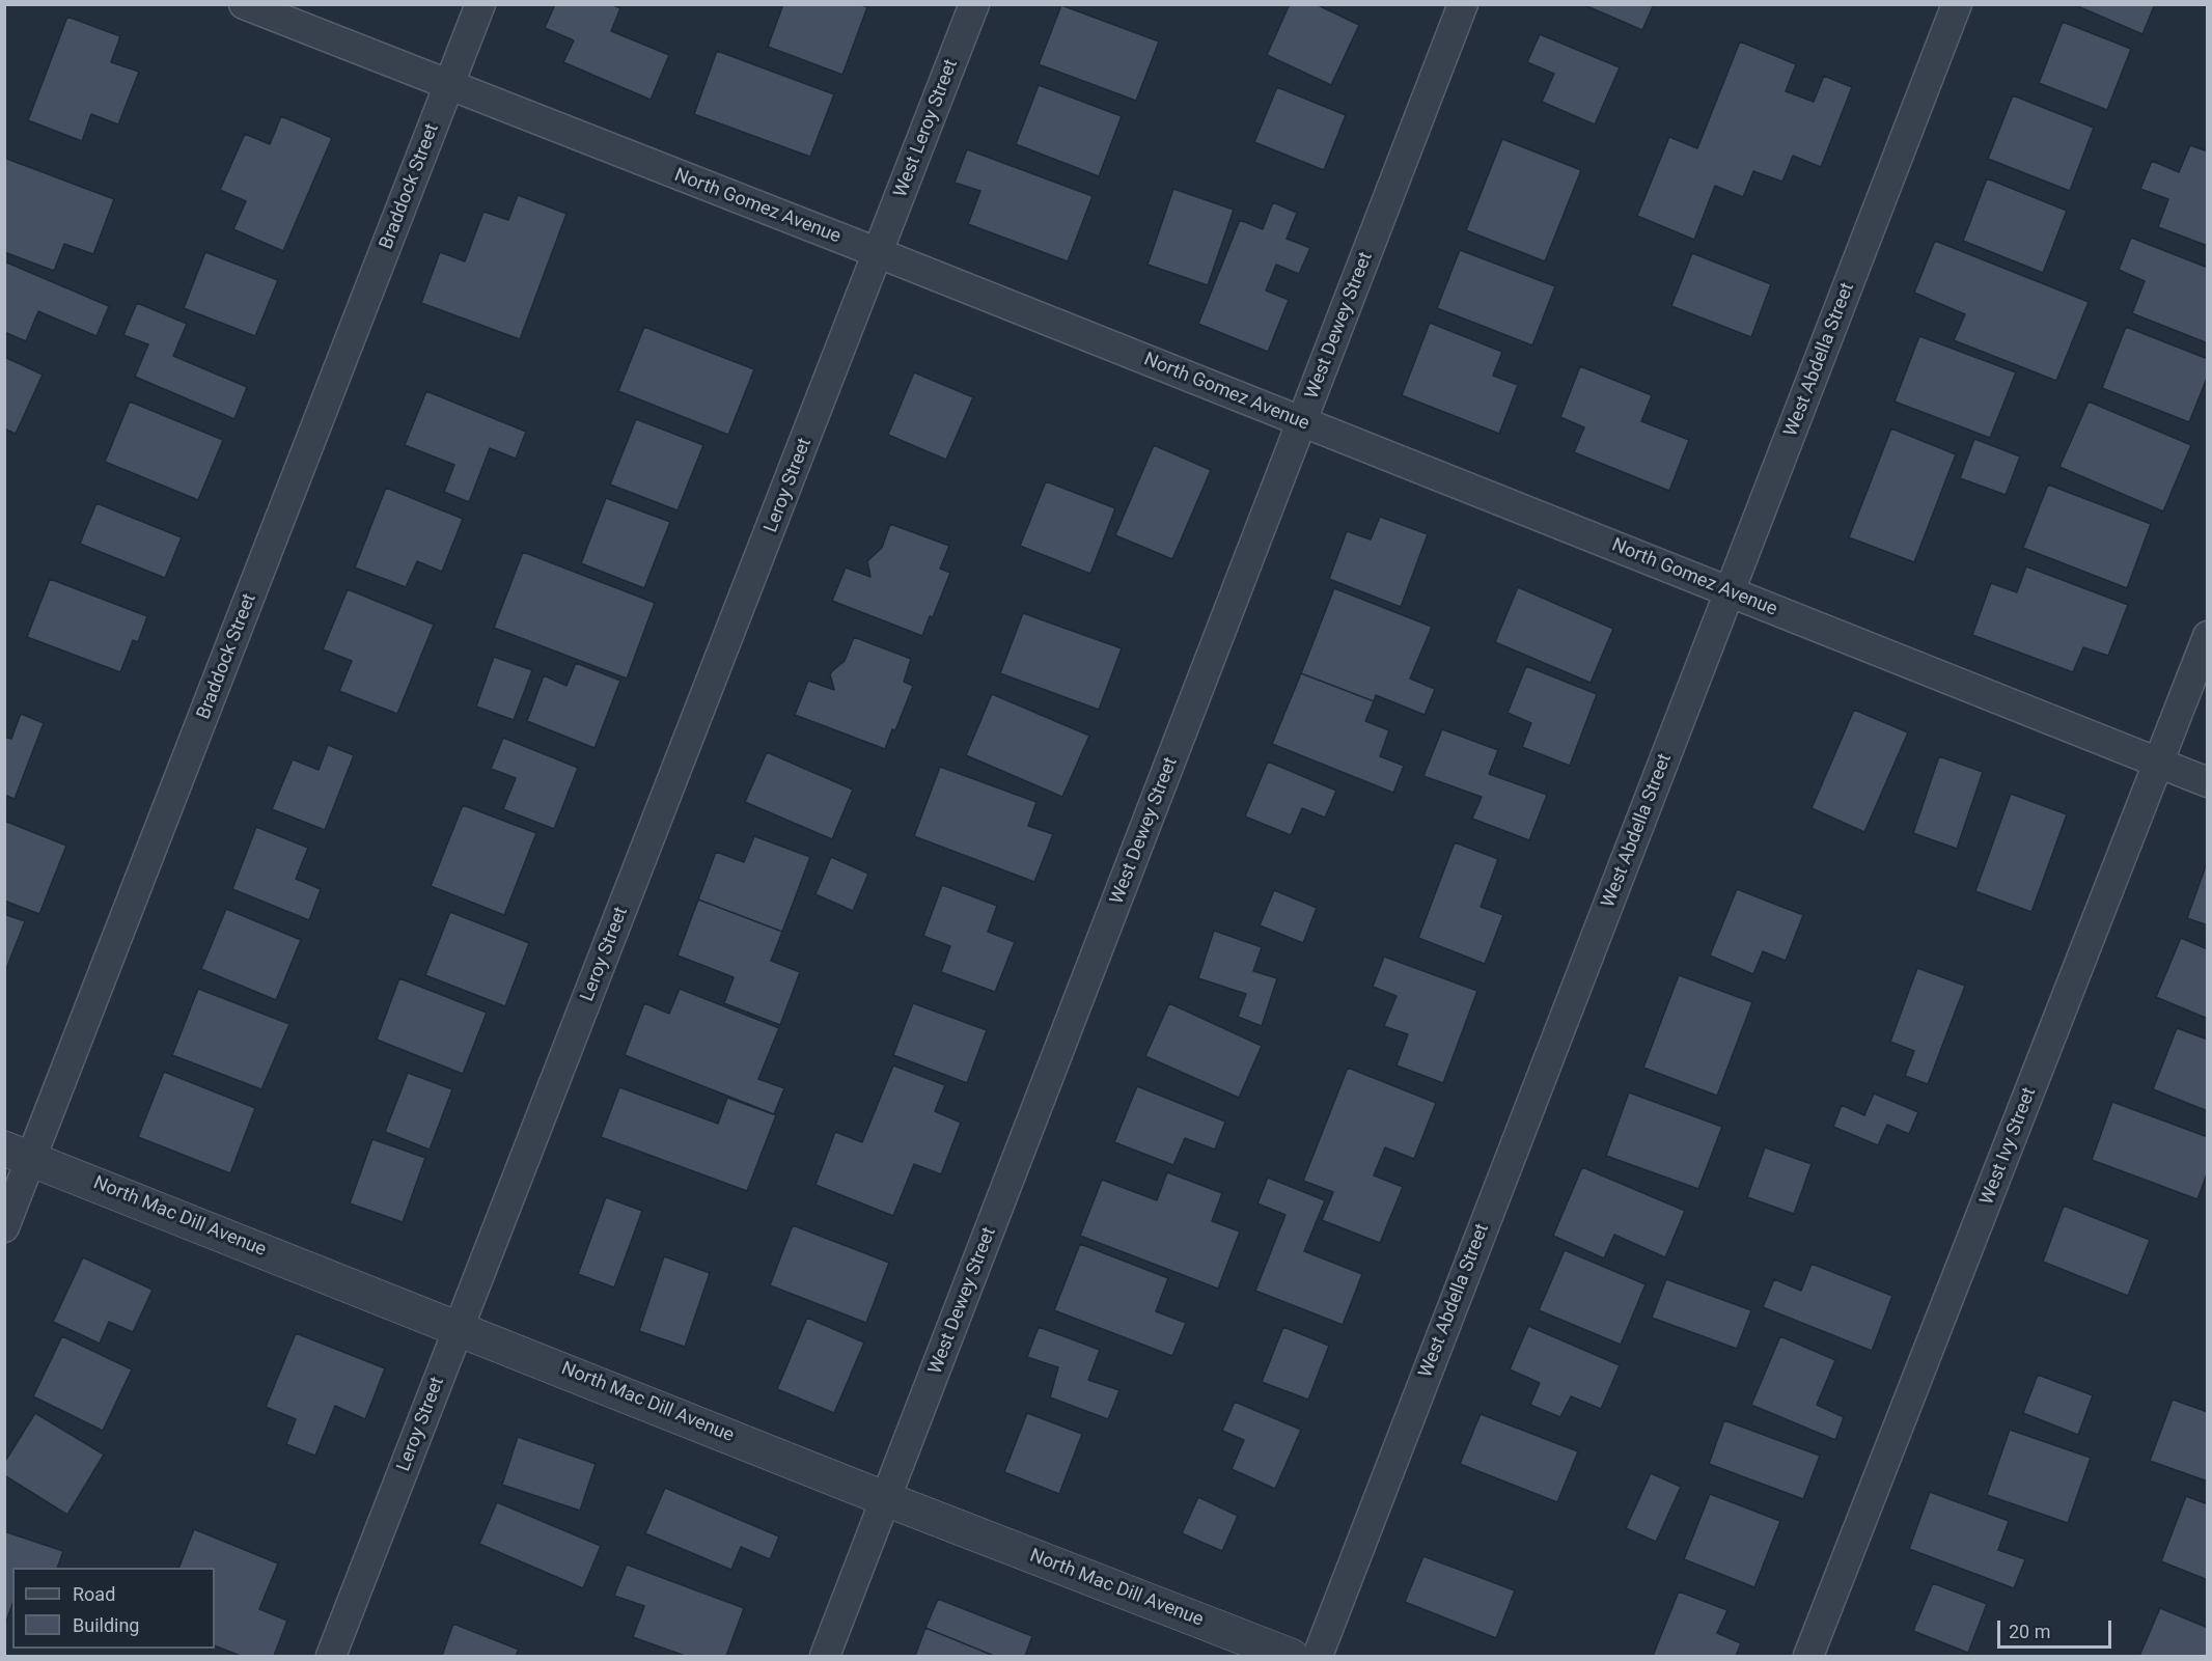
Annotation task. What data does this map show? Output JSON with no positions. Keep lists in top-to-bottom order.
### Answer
{
  "streets": {
    "street": [
      "West Leroy Street",
      "Braddock Street",
      "North Gomez Avenue",
      "West Dewey Street",
      "West Abdella Street",
      "Leroy Street",
      "West Ivy Street",
      "North Mac Dill Avenue"
    ]
  },
  "crossings": [
    ["West Leroy Street", "North Gomez Avenue"],
    ["West Leroy Street", "Leroy Street"],
    ["Braddock Street", "North Gomez Avenue"],
    ["Braddock Street", "North Mac Dill Avenue"],
    ["North Gomez Avenue", "West Dewey Street"],
    ["North Gomez Avenue", "West Abdella Street"],
    ["North Gomez Avenue", "Leroy Street"],
    ["North Gomez Avenue", "West Ivy Street"],
    ["West Dewey Street", "North Mac Dill Avenue"],
    ["Leroy Street", "North Mac Dill Avenue"]
  ],
  "legend": ["Road", "Building"],
  "scale_bar": "20 m"
}
